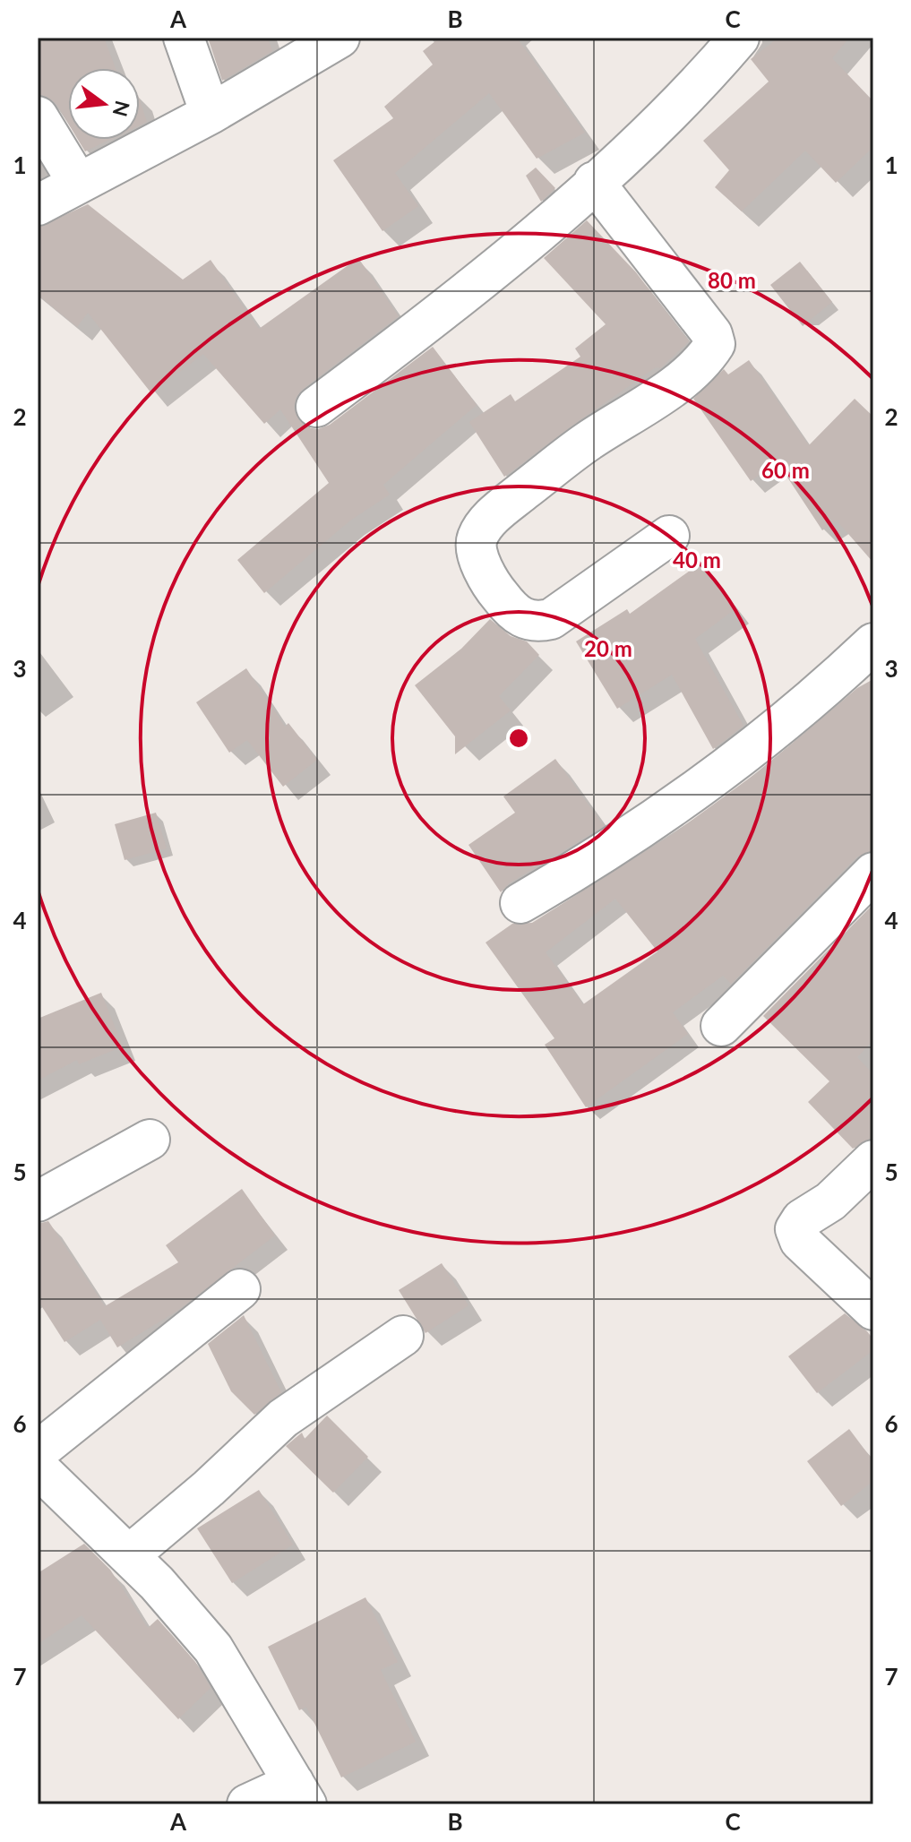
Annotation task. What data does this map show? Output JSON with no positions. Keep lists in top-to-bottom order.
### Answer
{
  "north": "right",
  "grid": {
    "columns": ["A", "B", "C"],
    "rows": [
      "1",
      "2",
      "3",
      "4",
      "5",
      "6",
      "7"
    ]
  },
  "rings": [
    "80 m",
    "60 m",
    "40 m",
    "20 m"
  ]
}
